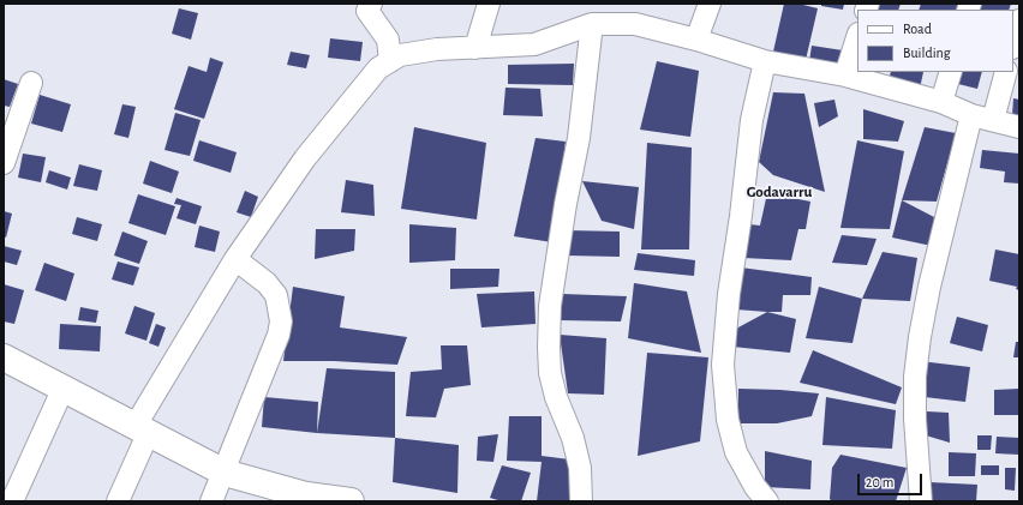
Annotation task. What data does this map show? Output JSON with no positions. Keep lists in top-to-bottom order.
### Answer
{
  "districts": ["Godavarru"],
  "legend": ["Road", "Building"],
  "scale_bar": "20 m"
}
